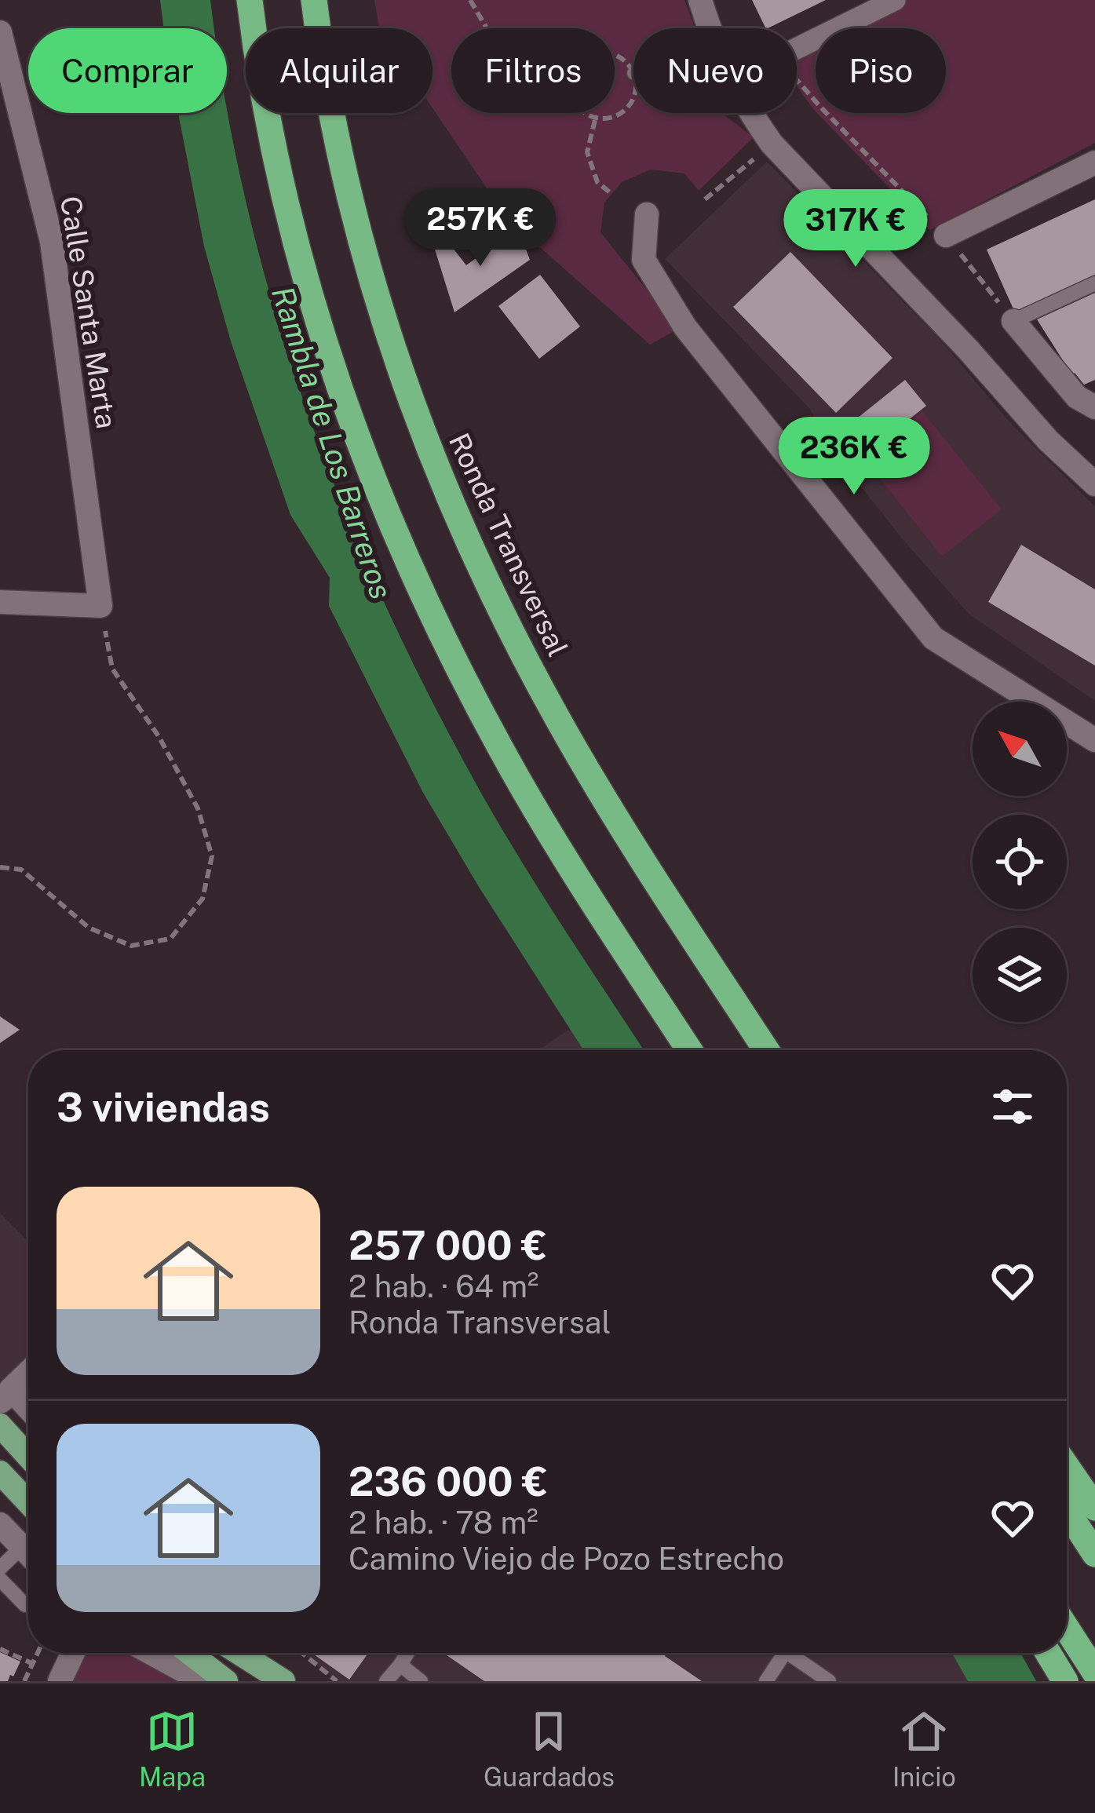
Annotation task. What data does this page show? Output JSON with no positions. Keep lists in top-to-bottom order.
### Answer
{
  "streets": {
    "highway": ["Ronda Transversal"],
    "street": ["Calle Santa Marta"]
  },
  "water": ["Rambla de Los Barreros"],
  "north": "top left",
  "page": {
    "chip": [
      "Comprar",
      "Alquilar",
      "Filtros",
      "Nuevo",
      "Piso"
    ],
    "price": ["257K €", "317K €", "236K €"],
    "heading": "3 viviendas",
    "list": [
      {
        "name": "257 000 €",
        "note": "2 hab. · 64 m² · Ronda Transversal"
      },
      {
        "name": "236 000 €",
        "note": "2 hab. · 78 m² · Camino Viejo de Pozo Estrecho"
      }
    ],
    "tabs": ["Mapa", "Guardados", "Inicio"]
  }
}
